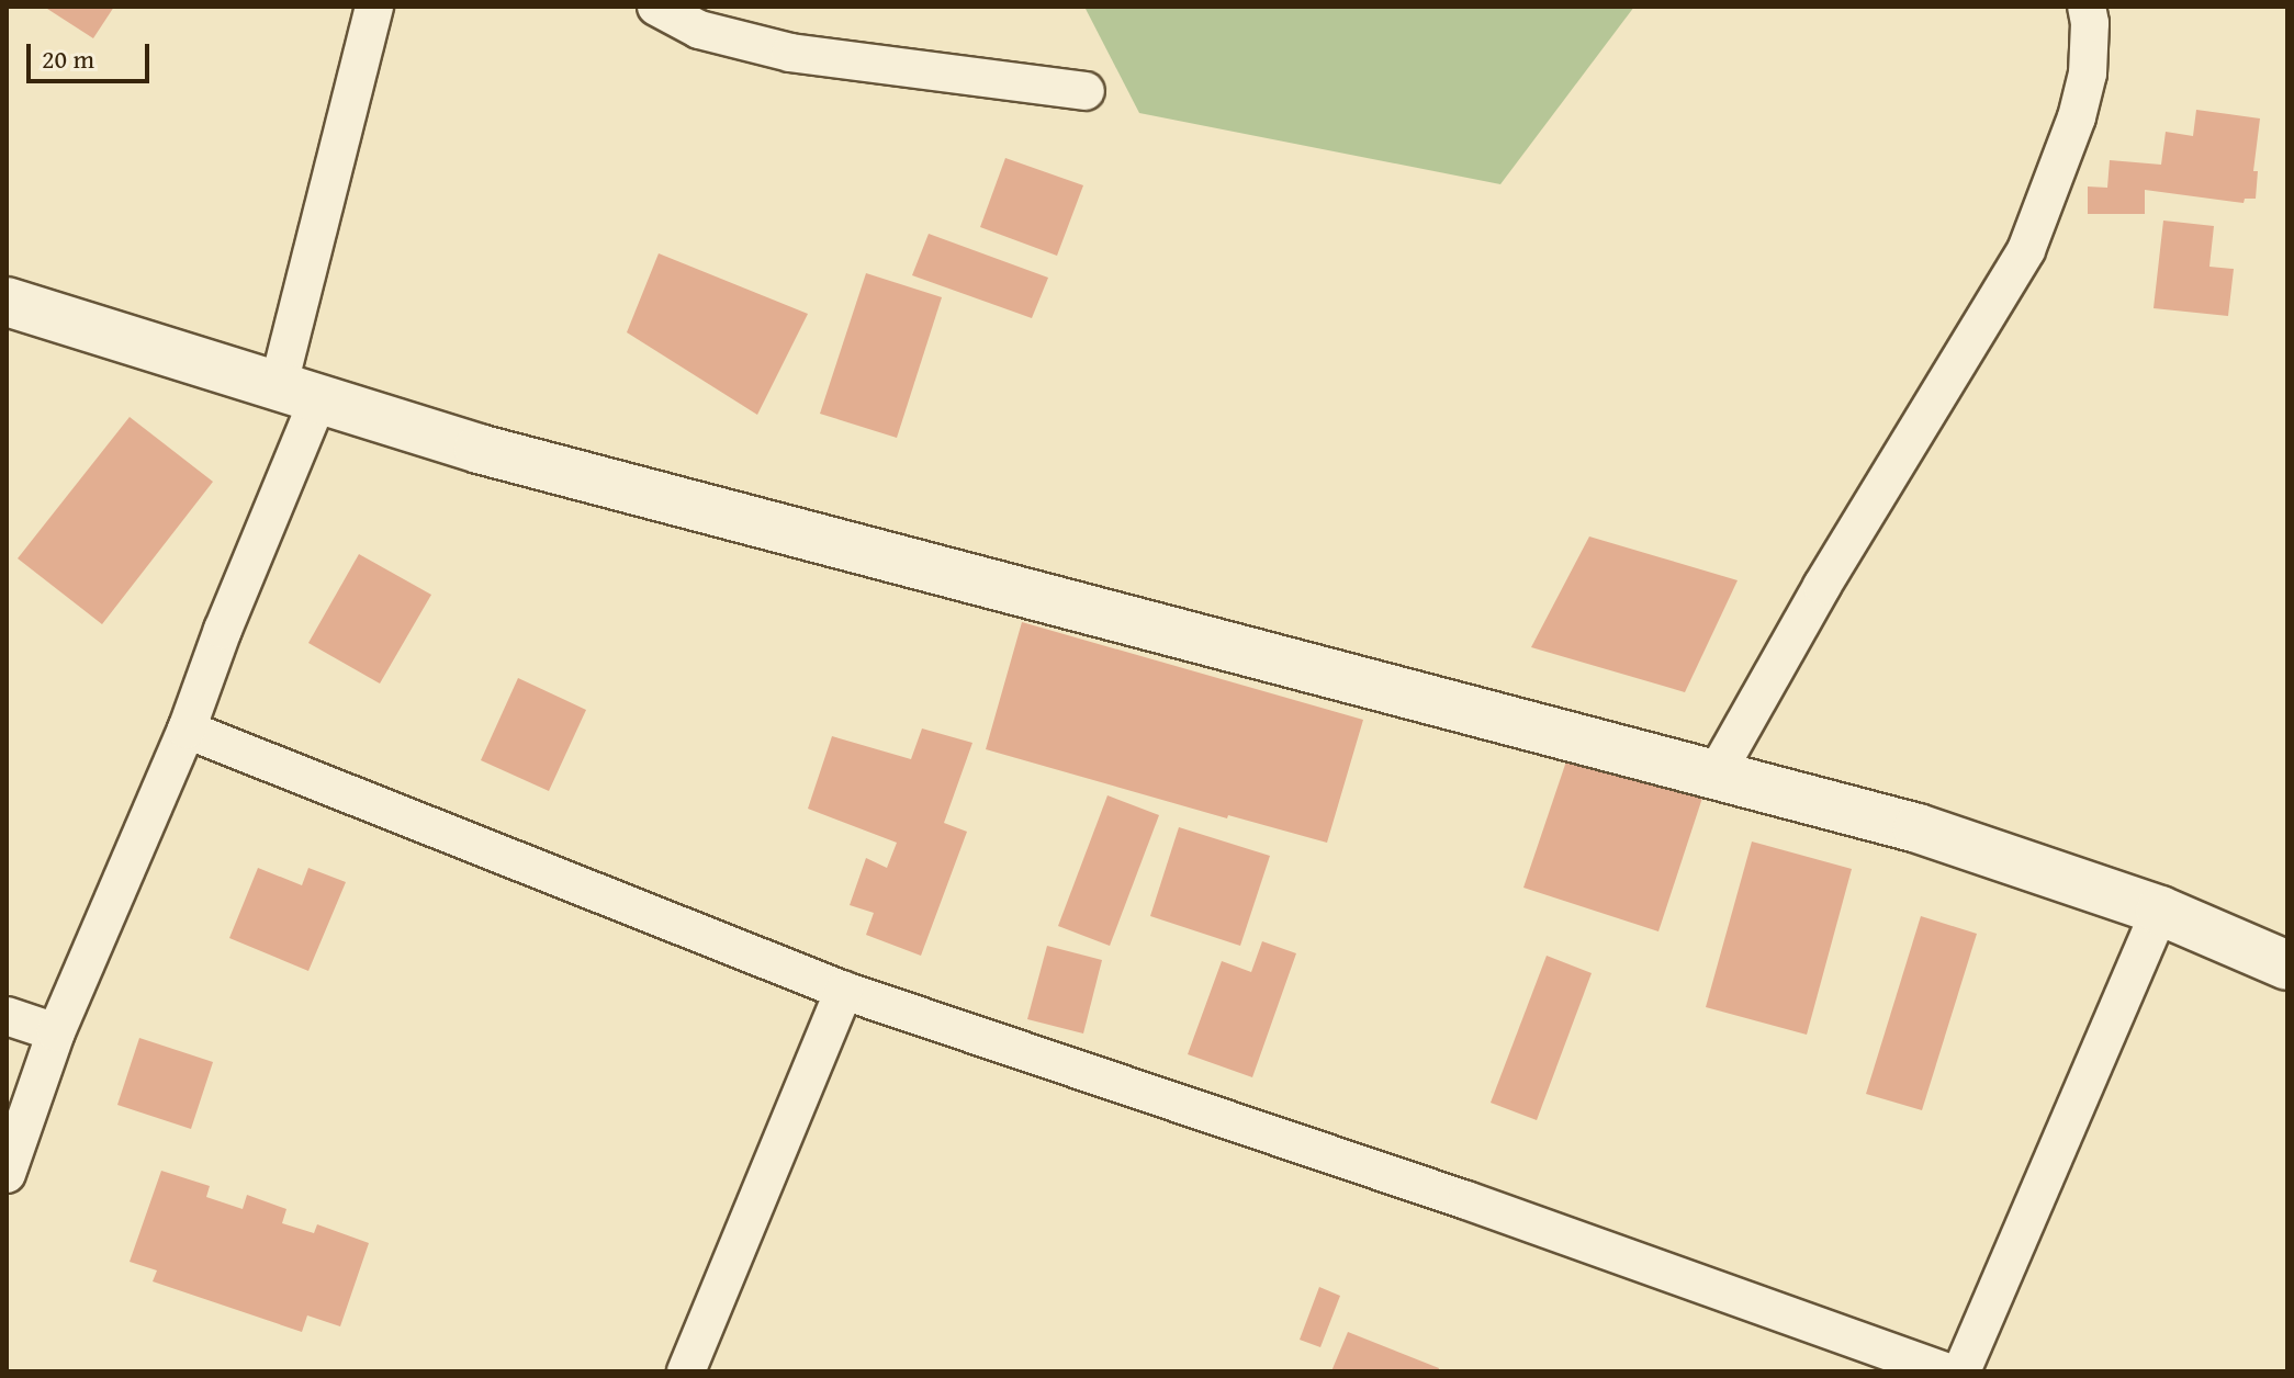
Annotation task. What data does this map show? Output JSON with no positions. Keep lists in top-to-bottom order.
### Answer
{
  "scale_bar": "20 m"
}
